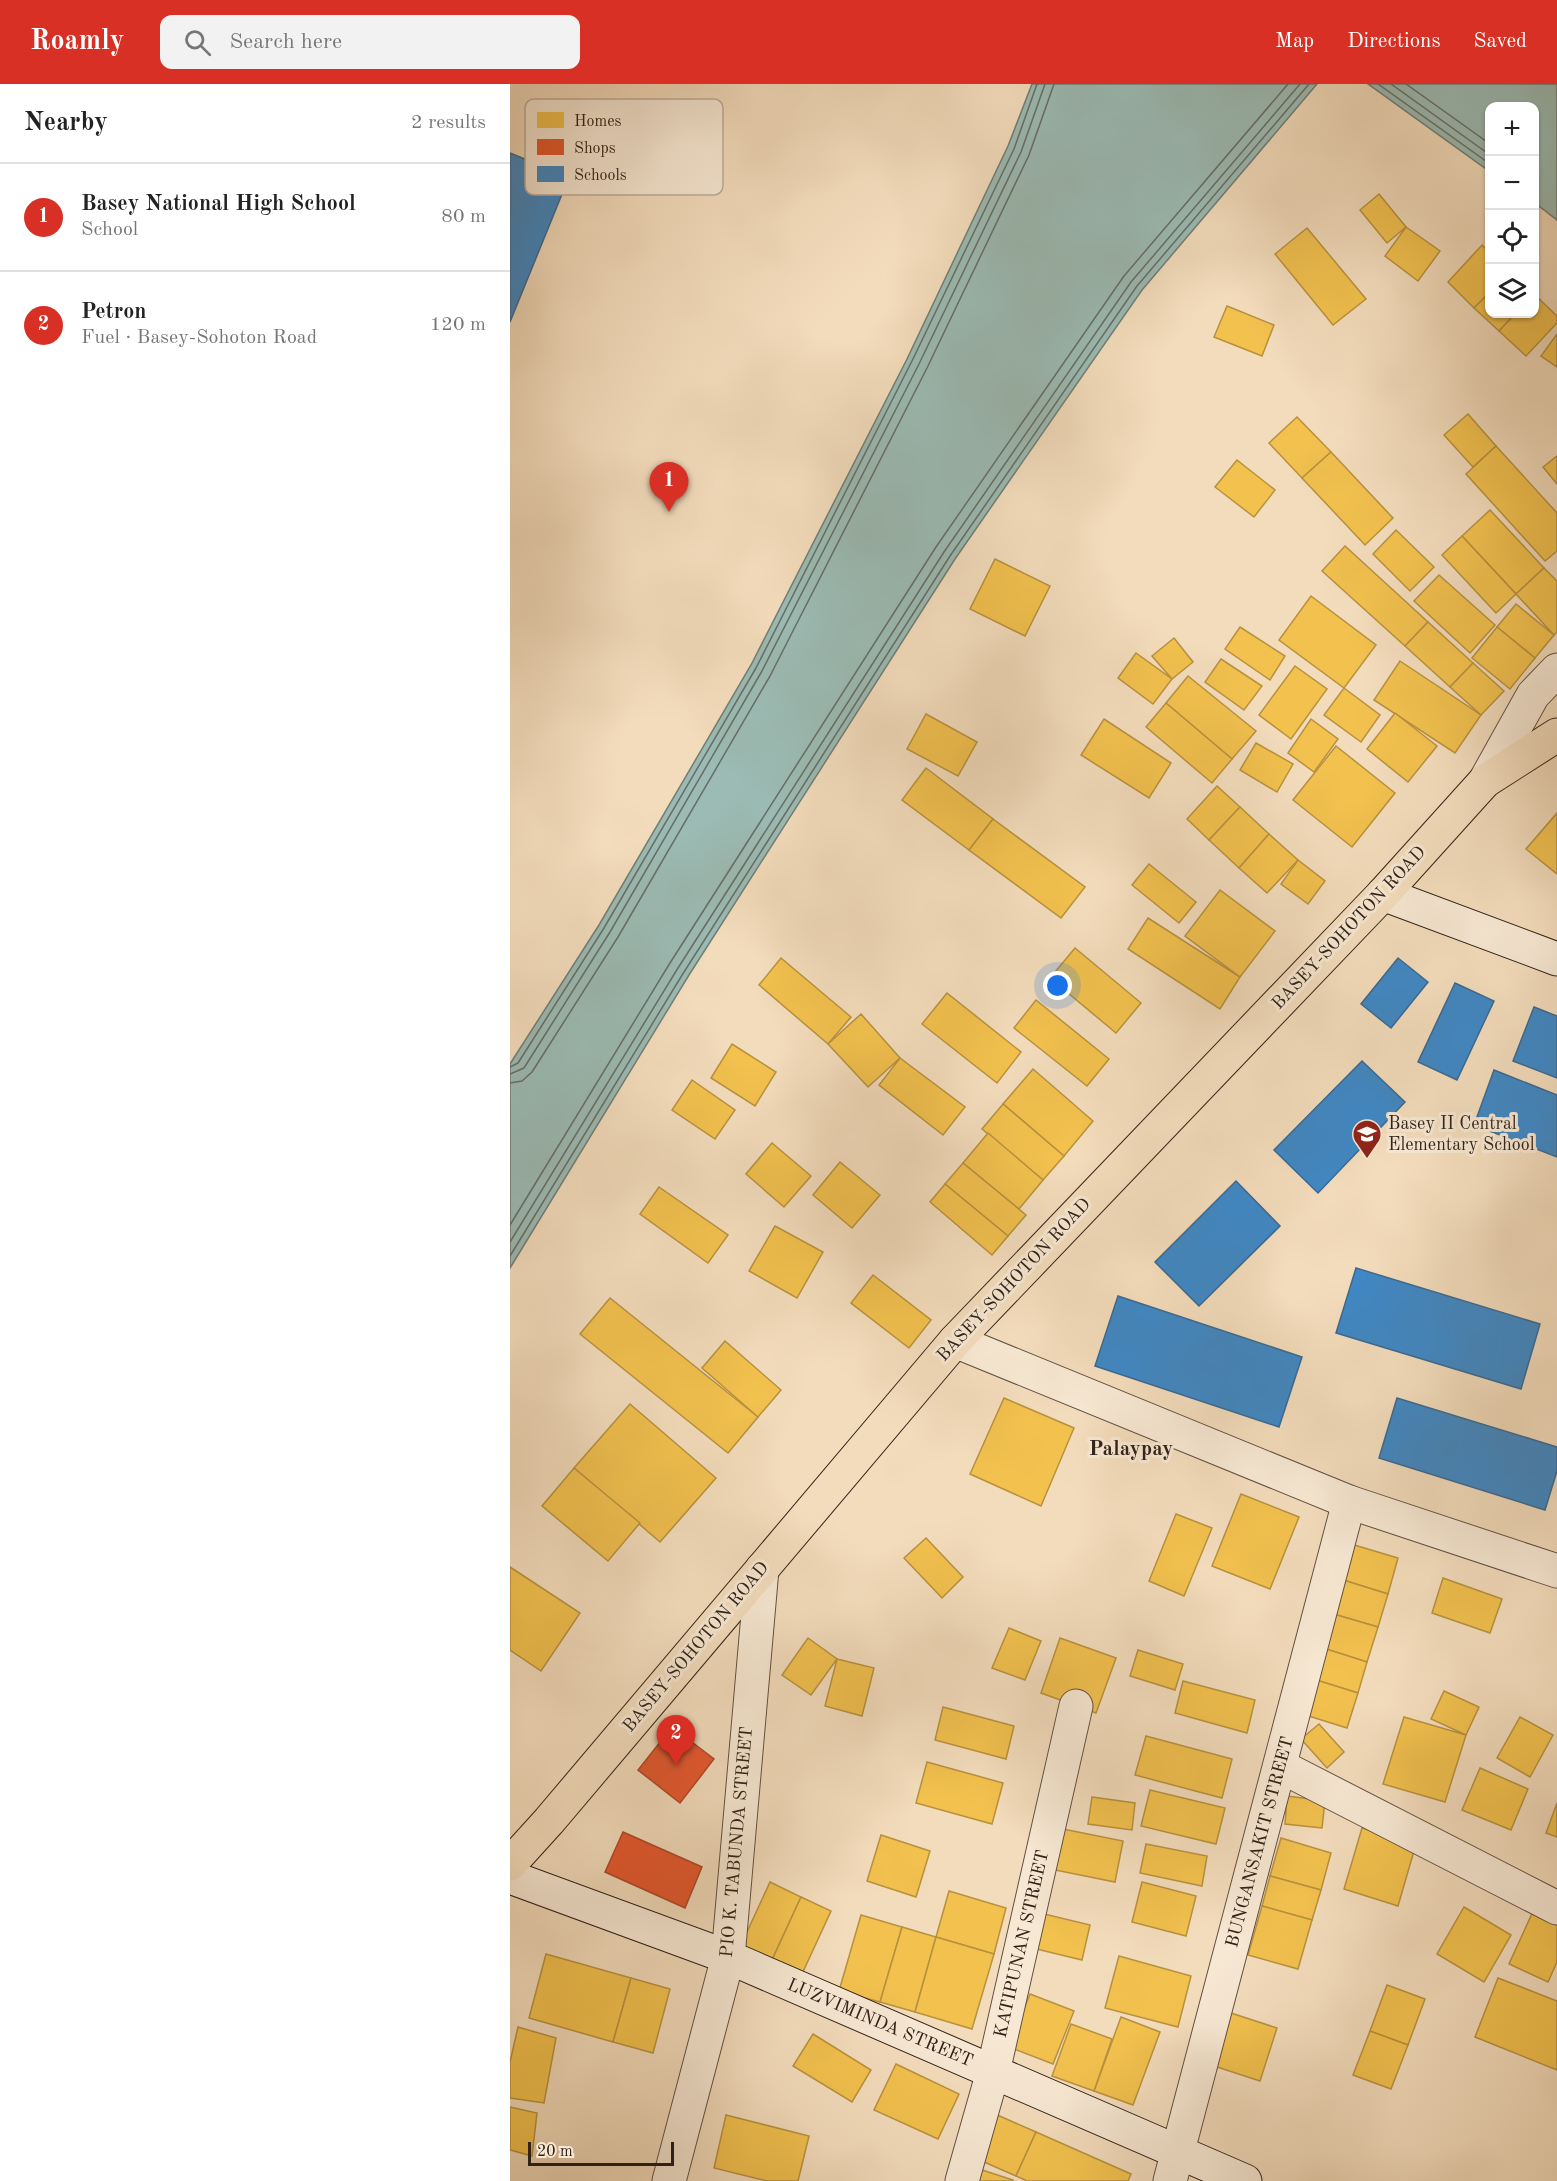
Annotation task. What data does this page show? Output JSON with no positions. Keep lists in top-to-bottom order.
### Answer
{
  "streets": {
    "main road": ["BASEY-SOHOTON ROAD"],
    "street": [
      "PIO K. TABUNDA STREET",
      "BUNGANSAKIT STREET",
      "KATIPUNAN STREET",
      "LUZVIMINDA STREET"
    ]
  },
  "crossings": [
    ["BASEY-SOHOTON ROAD", "PIO K. TABUNDA STREET"],
    ["PIO K. TABUNDA STREET", "LUZVIMINDA STREET"],
    ["BUNGANSAKIT STREET", "LUZVIMINDA STREET"],
    ["KATIPUNAN STREET", "LUZVIMINDA STREET"]
  ],
  "districts": ["Palaypay"],
  "places": {
    "school or university": ["Basey II Central Elementary School"]
  },
  "legend": ["Homes", "Shops", "Schools"],
  "scale_bar": "20 m",
  "page": {
    "header": "Roamly",
    "search": "Search here",
    "nav": ["Map", "Directions", "Saved"],
    "heading": ["Nearby", "2 results"],
    "map_buttons": ["+", "−"],
    "list": [
      {
        "mark": "1",
        "name": "Basey National High School",
        "note": "School",
        "value": "80 m"
      },
      {
        "mark": "2",
        "name": "Petron",
        "note": "Fuel · Basey-Sohoton Road",
        "value": "120 m"
      }
    ],
    "pins": ["1", "2"],
    "scale": "20 m"
  }
}
